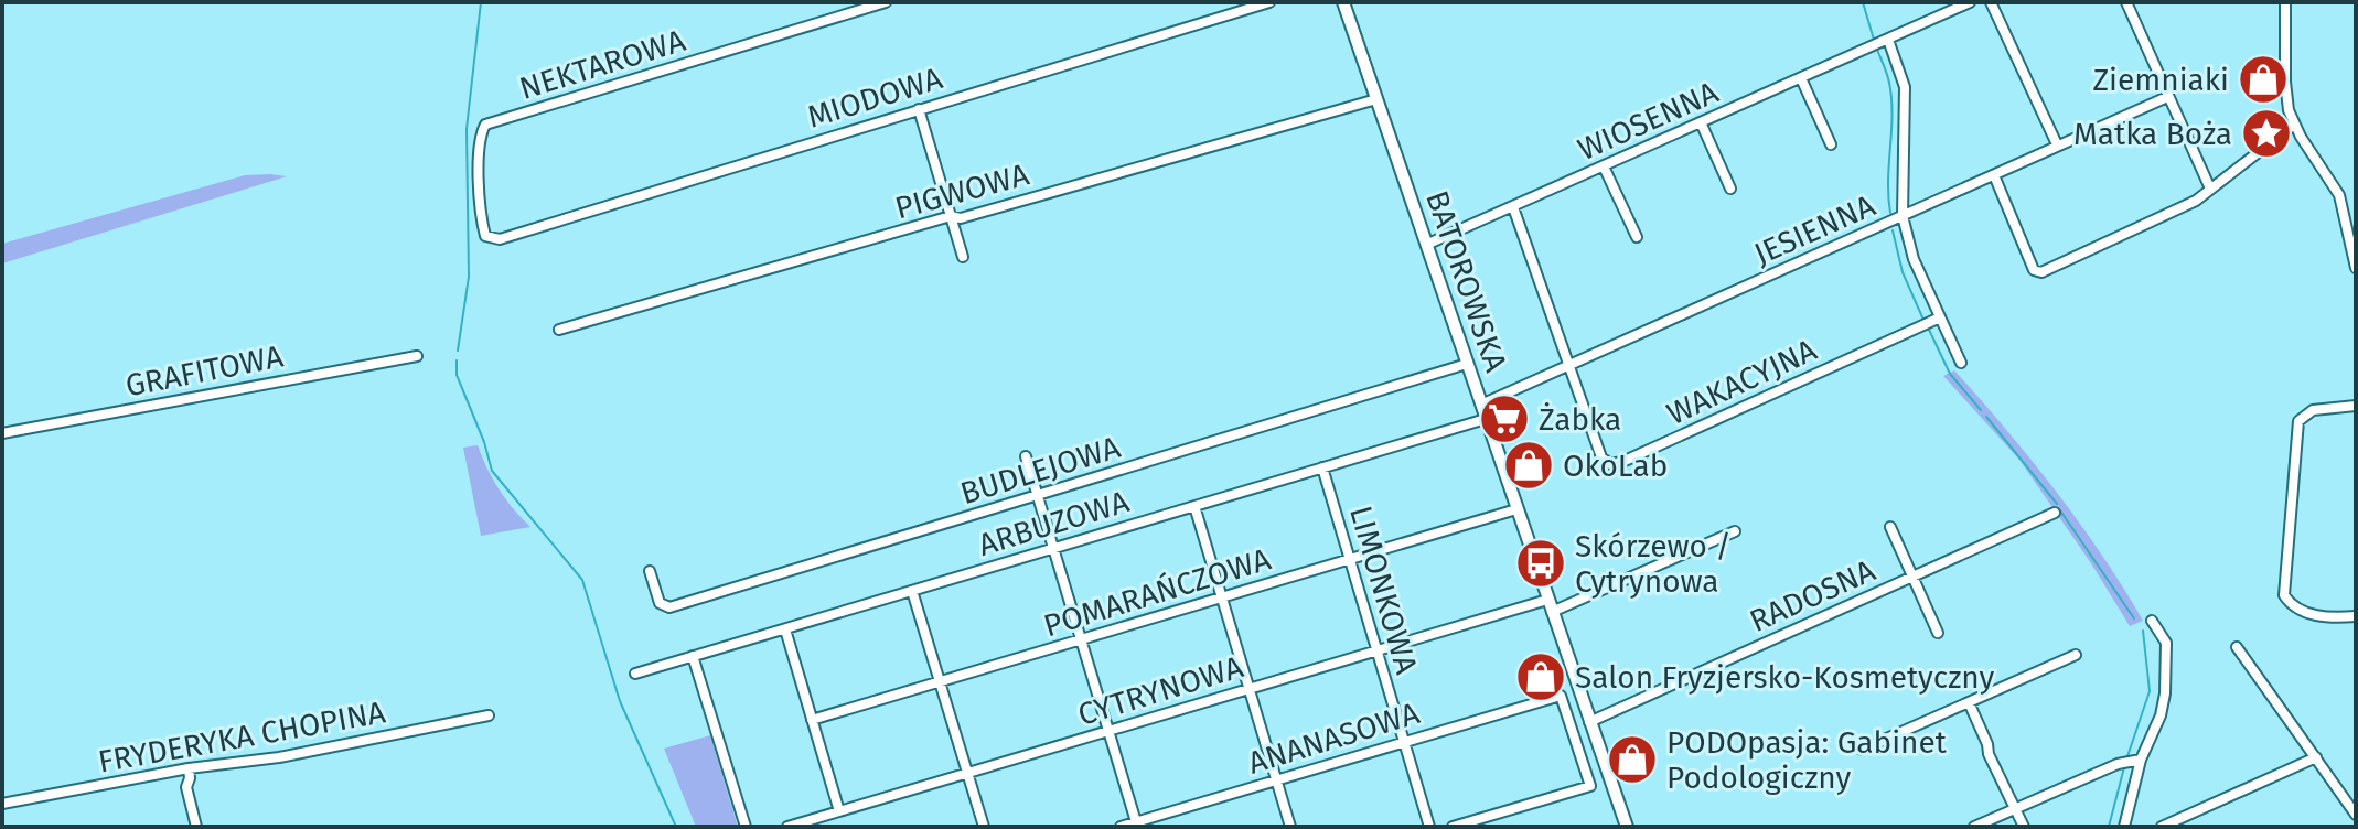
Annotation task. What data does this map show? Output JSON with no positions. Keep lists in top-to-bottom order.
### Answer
{
  "streets": {
    "street": [
      "NEKTAROWA",
      "MIODOWA",
      "WIOSENNA",
      "PIGWOWA",
      "JESIENNA",
      "BATOROWSKA",
      "GRAFITOWA",
      "WAKACYJNA",
      "BUDLEJOWA",
      "ARBUZOWA",
      "LIMONKOWA",
      "POMARAŃCZOWA",
      "RADOSNA",
      "CYTRYNOWA",
      "FRYDERYKA CHOPINA",
      "ANANASOWA"
    ]
  },
  "crossings": [
    ["NEKTAROWA", "MIODOWA"],
    ["WIOSENNA", "BATOROWSKA"],
    ["PIGWOWA", "BATOROWSKA"],
    ["JESIENNA", "BATOROWSKA"],
    ["JESIENNA", "WAKACYJNA"],
    ["BATOROWSKA", "BUDLEJOWA"],
    ["BATOROWSKA", "ARBUZOWA"],
    ["BATOROWSKA", "POMARAŃCZOWA"],
    ["BATOROWSKA", "RADOSNA"],
    ["BATOROWSKA", "CYTRYNOWA"],
    ["ARBUZOWA", "LIMONKOWA"],
    ["LIMONKOWA", "POMARAŃCZOWA"],
    ["LIMONKOWA", "CYTRYNOWA"],
    ["LIMONKOWA", "ANANASOWA"]
  ],
  "places": {
    "shop": [
      "Ziemniaki",
      "OkoLab",
      "Salon Fryzjersko-Kosmetyczny",
      "PODOpasja: Gabinet Podologiczny"
    ],
    "place": ["Matka Boża"],
    "supermarket": ["Żabka"],
    "bus stop": ["Skórzewo / Cytrynowa"]
  }
}
